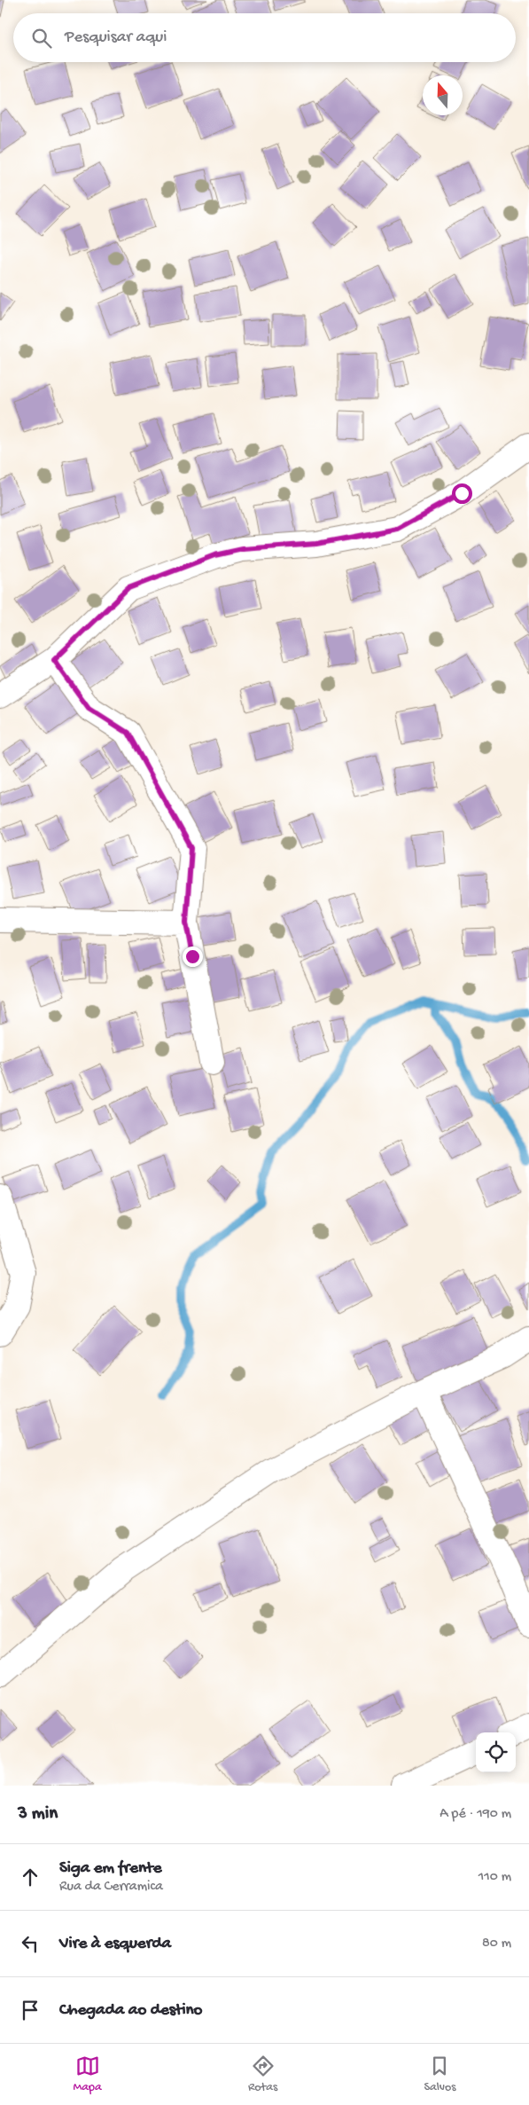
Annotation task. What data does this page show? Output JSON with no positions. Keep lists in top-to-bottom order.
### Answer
{
  "north": "top",
  "page": {
    "search": "Pesquisar aqui",
    "heading": ["3 min", "A pé · 190 m"],
    "list": [
      ["Siga em frente", "Rua da Cerramica", "110 m"],
      ["Vire à esquerda", "80 m"],
      "Chegada ao destino"
    ],
    "nav": ["Mapa", "Rotas", "Salvos"]
  }
}
